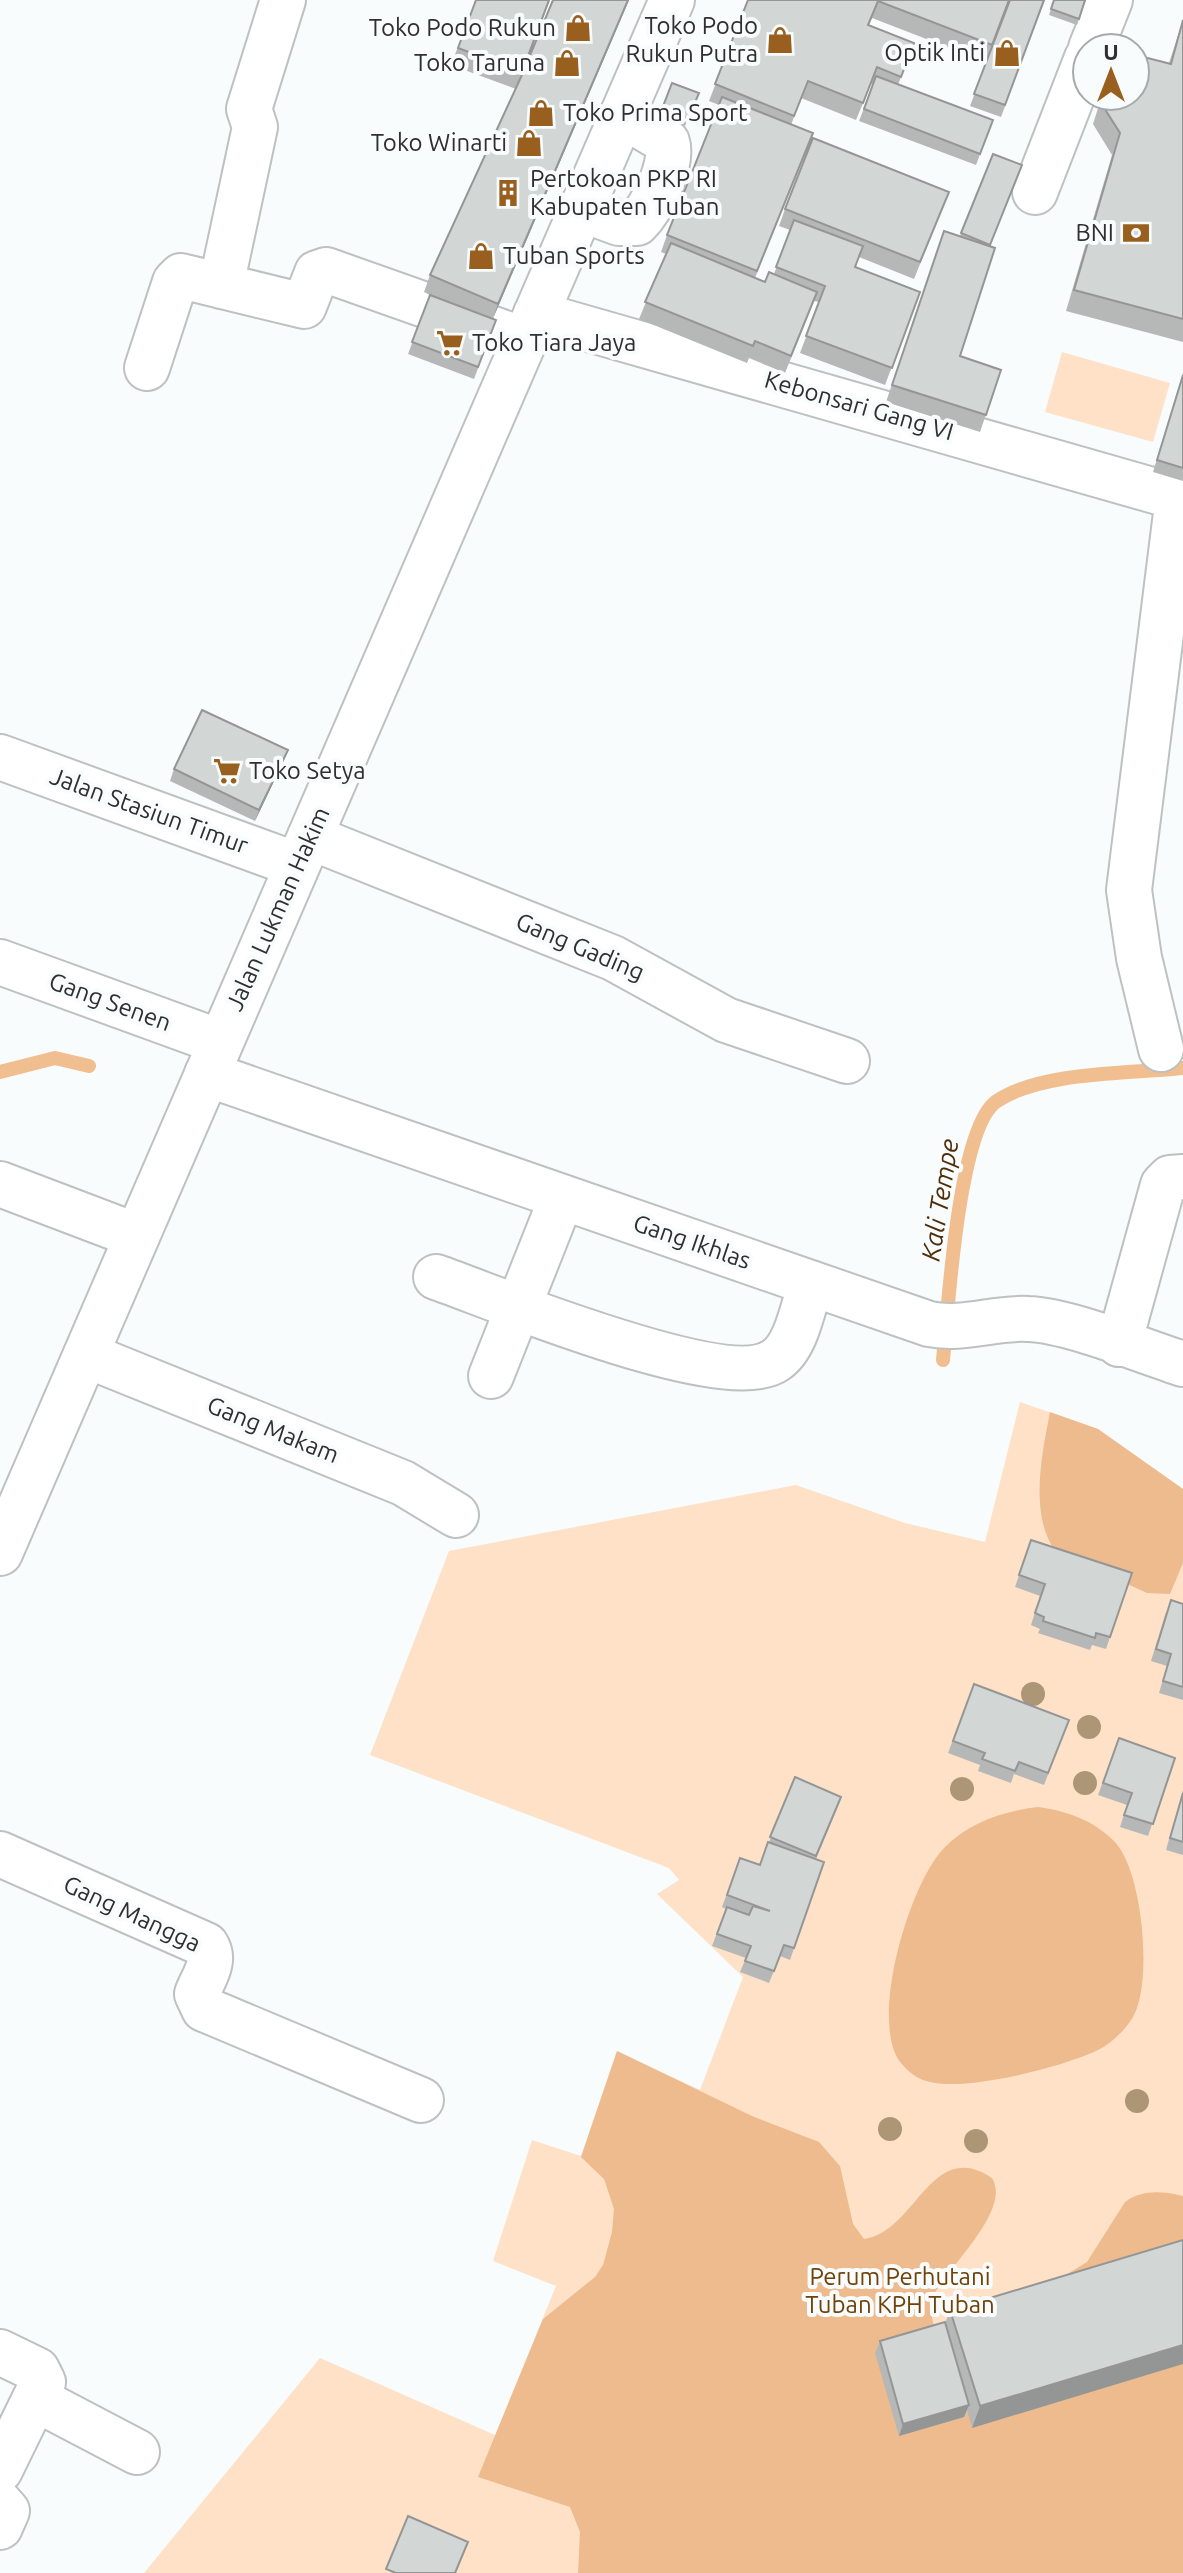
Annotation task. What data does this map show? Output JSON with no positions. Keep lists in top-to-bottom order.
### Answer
{
  "streets": {
    "street": [
      "Kebonsari Gang VI",
      "Jalan Stasiun Timur",
      "Jalan Lukman Hakim",
      "Gang Gading",
      "Gang Senen",
      "Gang Ikhlas",
      "Gang Makam",
      "Gang Mangga"
    ]
  },
  "crossings": [
    ["Kebonsari Gang VI", "Jalan Lukman Hakim"],
    ["Jalan Stasiun Timur", "Jalan Lukman Hakim"],
    ["Jalan Stasiun Timur", "Gang Gading"],
    ["Jalan Lukman Hakim", "Gang Gading"],
    ["Jalan Lukman Hakim", "Gang Senen"],
    ["Jalan Lukman Hakim", "Gang Ikhlas"],
    ["Jalan Lukman Hakim", "Gang Makam"],
    ["Gang Senen", "Gang Ikhlas"]
  ],
  "water": ["Kali Tempe"],
  "parks": ["Perum Perhutani Tuban KPH Tuban"],
  "places": {
    "shop": [
      "Toko Podo Rukun",
      "Toko Podo Rukun Putra",
      "Optik Inti",
      "Toko Taruna",
      "Toko Prima Sport",
      "Toko Winarti",
      "Tuban Sports"
    ],
    "building": ["Pertokoan PKP RI Kabupaten Tuban"],
    "bank": ["BNI"],
    "supermarket": ["Toko Tiara Jaya", "Toko Setya"]
  },
  "north": "top"
}
